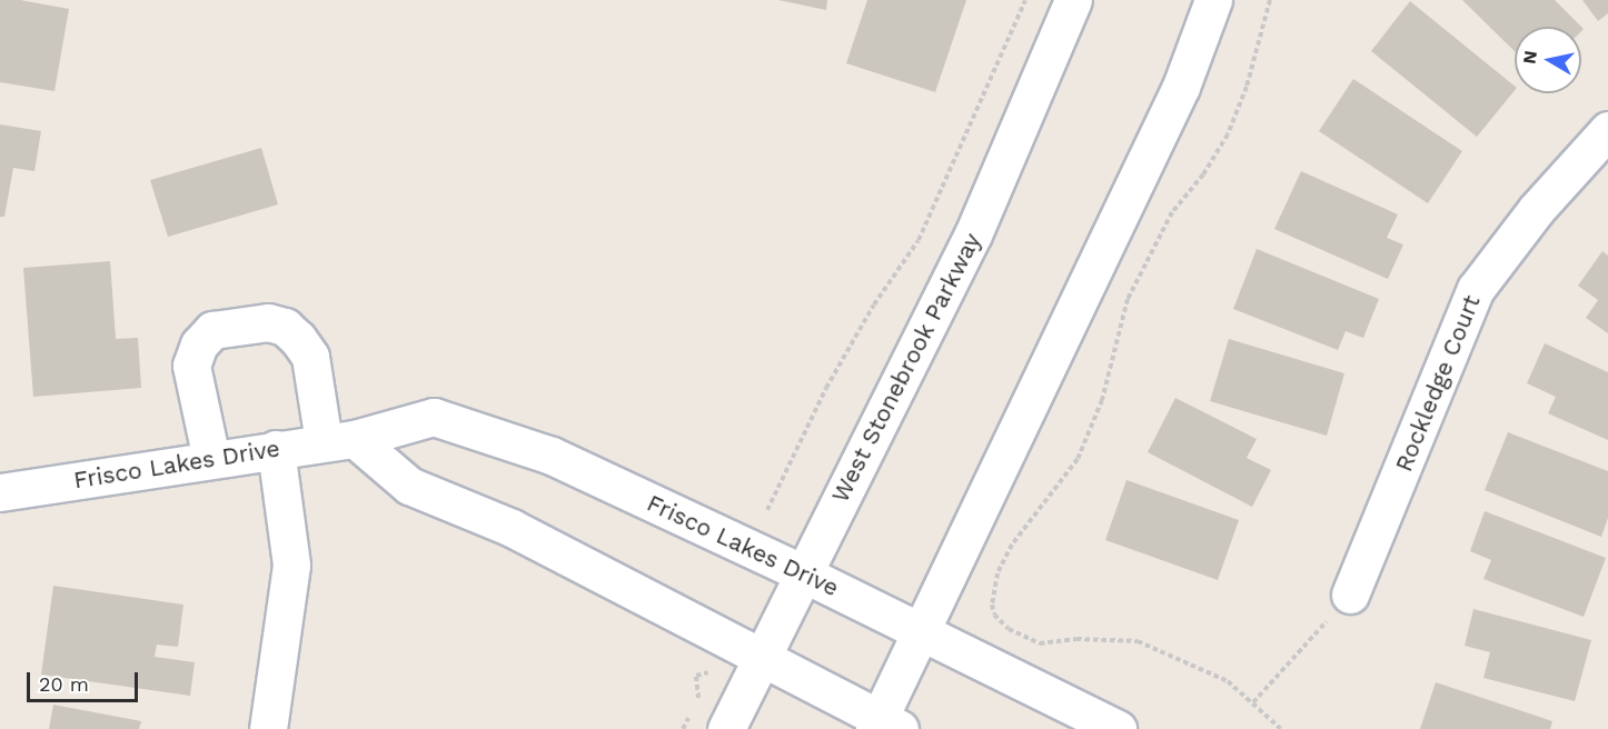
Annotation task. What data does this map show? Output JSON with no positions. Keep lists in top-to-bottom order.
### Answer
{
  "streets": {
    "street": ["West Stonebrook Parkway", "Rockledge Court", "Frisco Lakes Drive"]
  },
  "crossings": [
    ["West Stonebrook Parkway", "Frisco Lakes Drive"]
  ],
  "scale_bar": "20 m",
  "north": "left"
}
